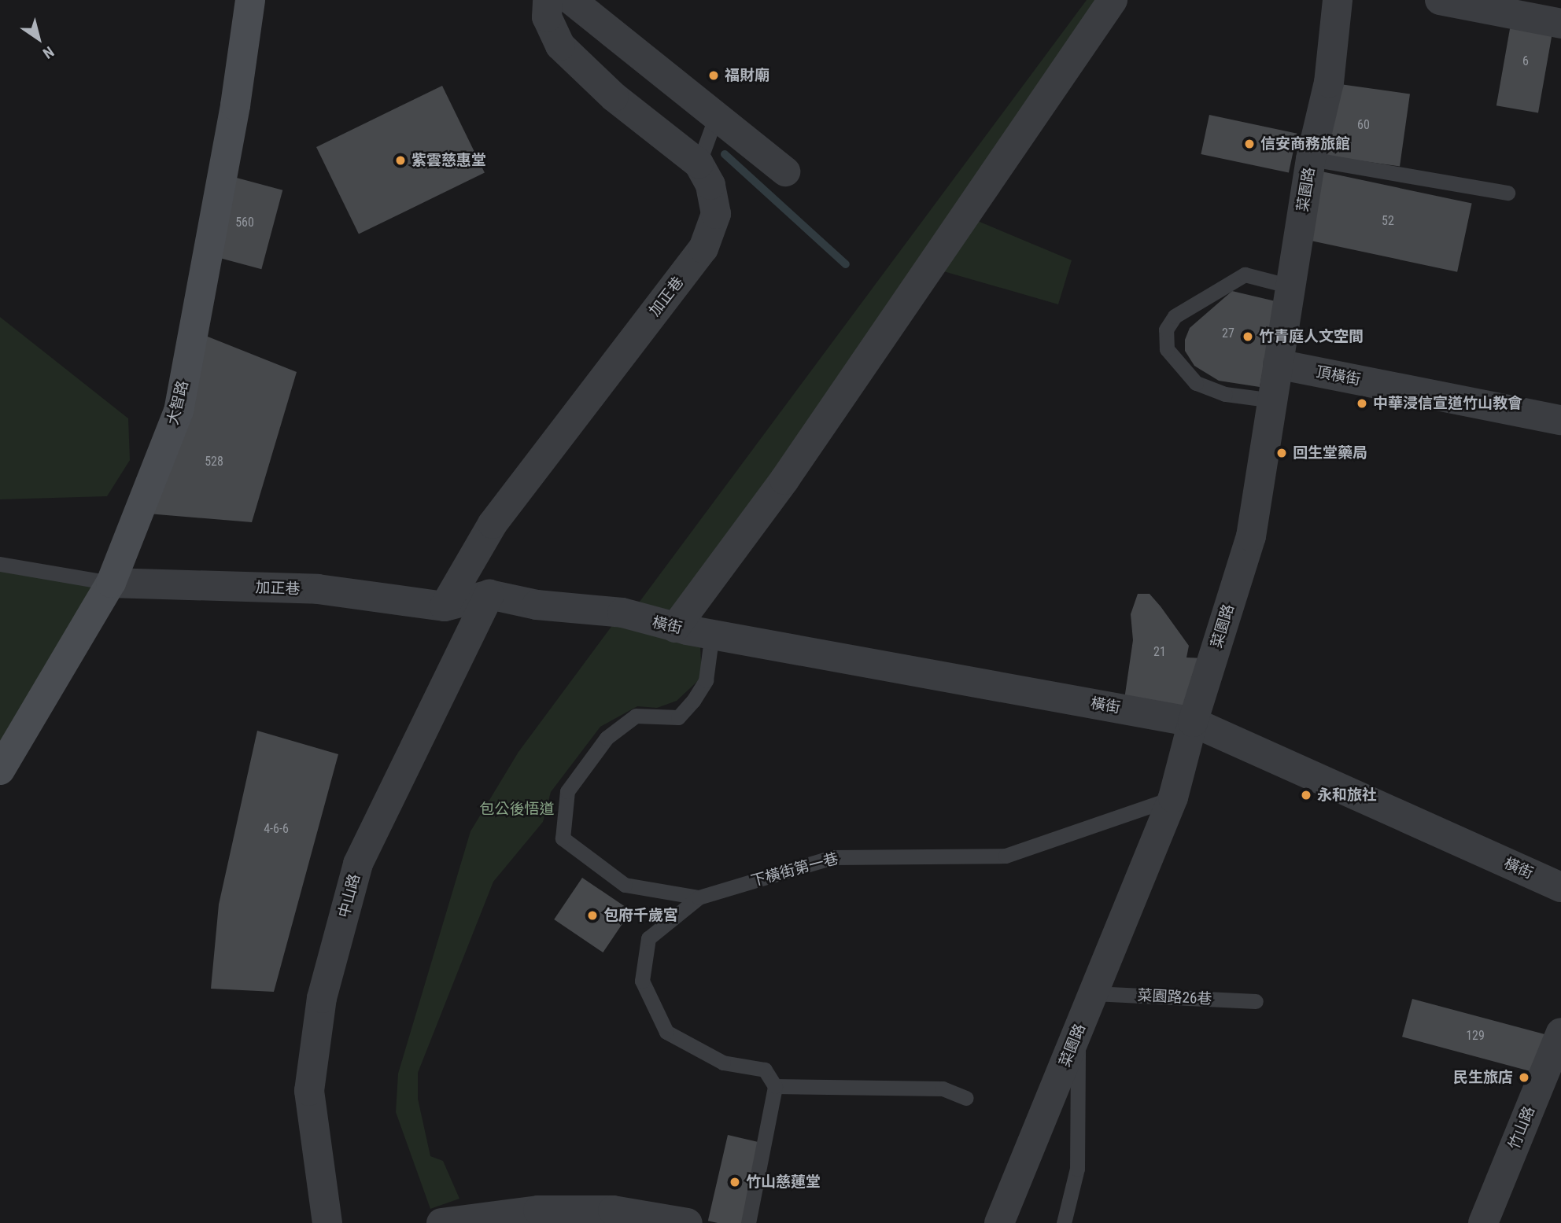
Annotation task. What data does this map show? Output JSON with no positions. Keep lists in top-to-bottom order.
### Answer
{
  "streets": {
    "street": [
      "菜園路",
      "加正巷",
      "頂橫街",
      "大智路",
      "橫街",
      "中山路",
      "竹山路"
    ],
    "lane": ["下橫街第一巷", "菜園路26巷"]
  },
  "crossings": [
    ["菜園路", "頂橫街"],
    ["菜園路", "橫街"],
    ["菜園路", "下橫街第一巷"],
    ["菜園路", "菜園路26巷"],
    ["加正巷", "大智路"],
    ["加正巷", "橫街"],
    ["加正巷", "中山路"],
    ["橫街", "中山路"]
  ],
  "parks": ["包公後悟道"],
  "places": [
    "福財廟",
    "信安商務旅館",
    "紫雲慈惠堂",
    "竹青庭人文空間",
    "中華浸信宣道竹山教會",
    "回生堂藥局",
    "永和旅社",
    "包府千歲宮",
    "民生旅店",
    "竹山慈蓮堂"
  ],
  "house_numbers": [
    "6",
    "60",
    "52",
    "560",
    "27",
    "528",
    "21",
    "4-6-6",
    "129"
  ],
  "north": "bottom right"
}
